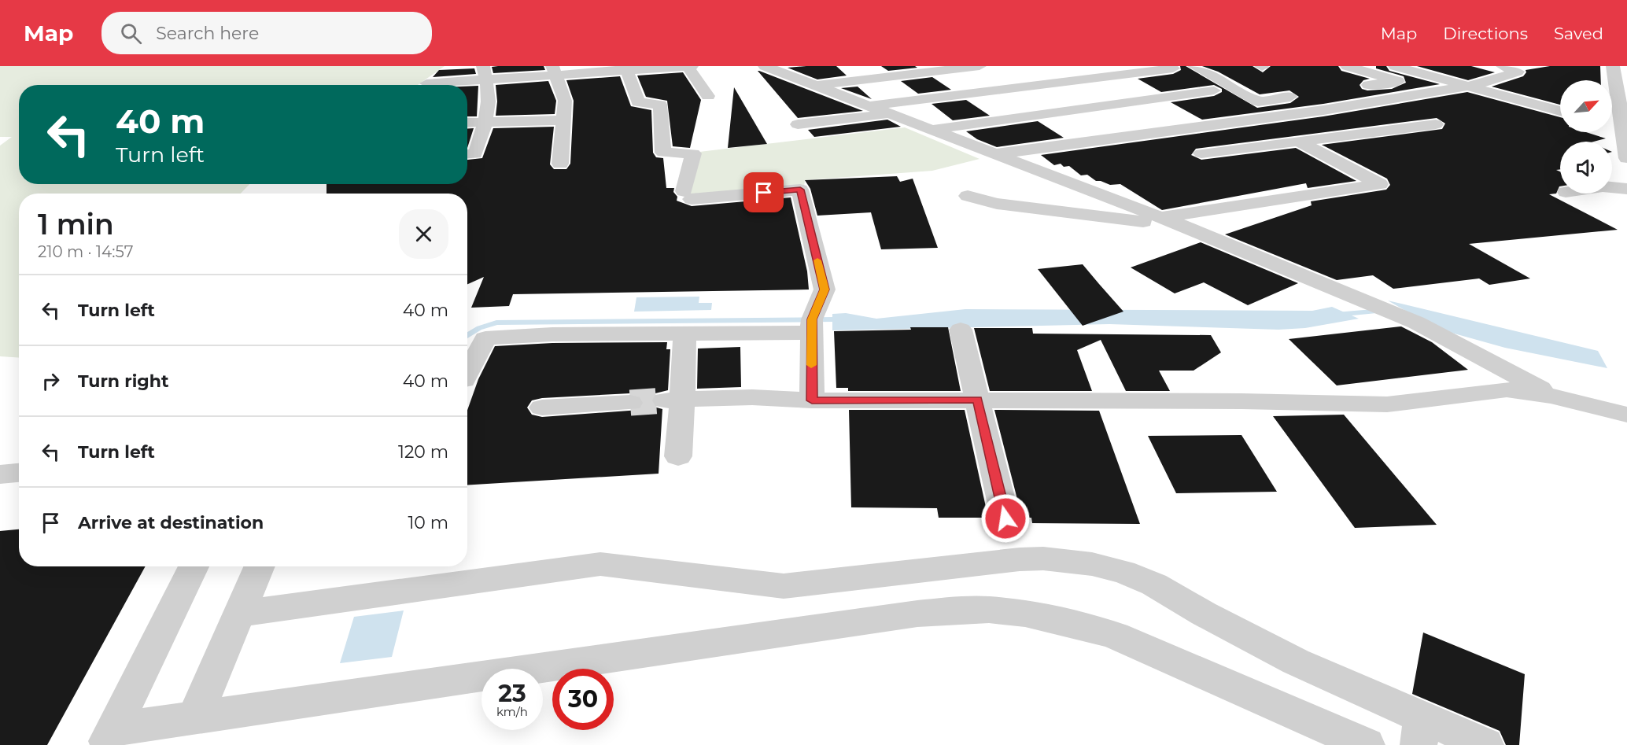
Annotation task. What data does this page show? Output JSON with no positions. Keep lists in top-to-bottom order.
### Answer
{
  "north": "top right",
  "page": {
    "header": "Map",
    "search": "Search here",
    "nav": ["Map", "Directions", "Saved"],
    "turn": ["40 m", "Turn left"],
    "heading": ["1 min", "210 m · 14:57"],
    "list": [
      {
        "name": "Turn left",
        "value": "40 m"
      },
      {
        "name": "Turn right",
        "value": "40 m"
      },
      {
        "name": "Turn left",
        "value": "120 m"
      },
      {
        "name": "Arrive at destination",
        "value": "10 m"
      }
    ],
    "speed": "23 km/h",
    "limit": "30"
  }
}
